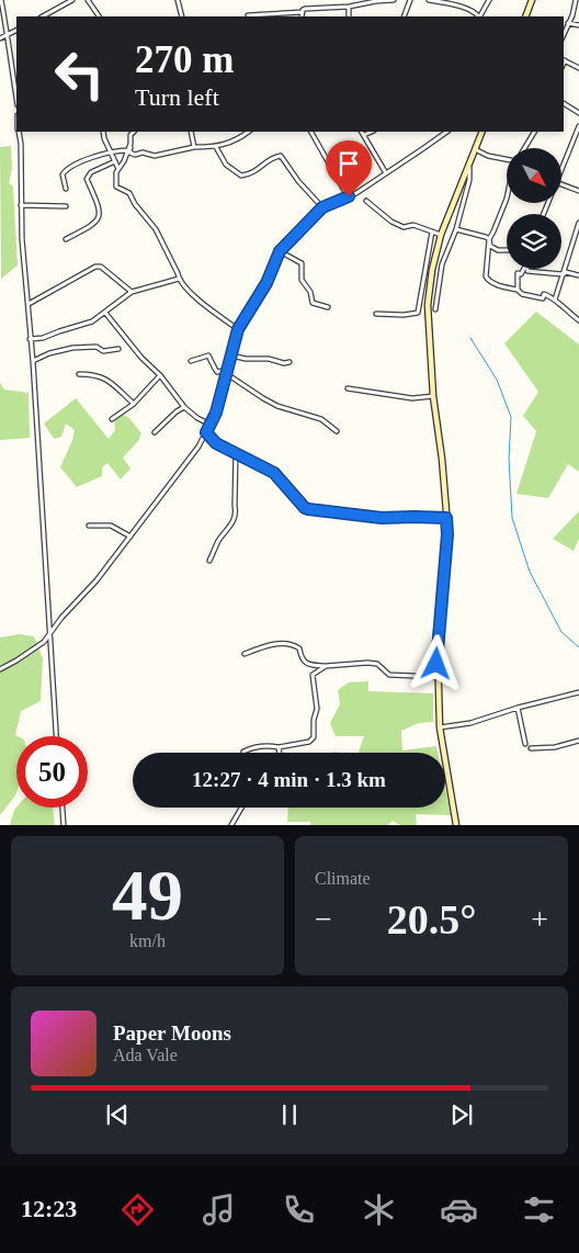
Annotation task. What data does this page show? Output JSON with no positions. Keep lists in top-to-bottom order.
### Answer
{
  "north": "bottom right",
  "page": {
    "turn": ["270 m", "Turn left"],
    "limit": "50",
    "trip": "12:27 · 4 min · 1.3 km",
    "tile": [
      ["49", "km/h"],
      "Climate"
    ],
    "heat": ["−", "20.5°", "+"],
    "song": ["Paper Moons", "Ada Vale"],
    "tabs": "12:23"
  }
}
